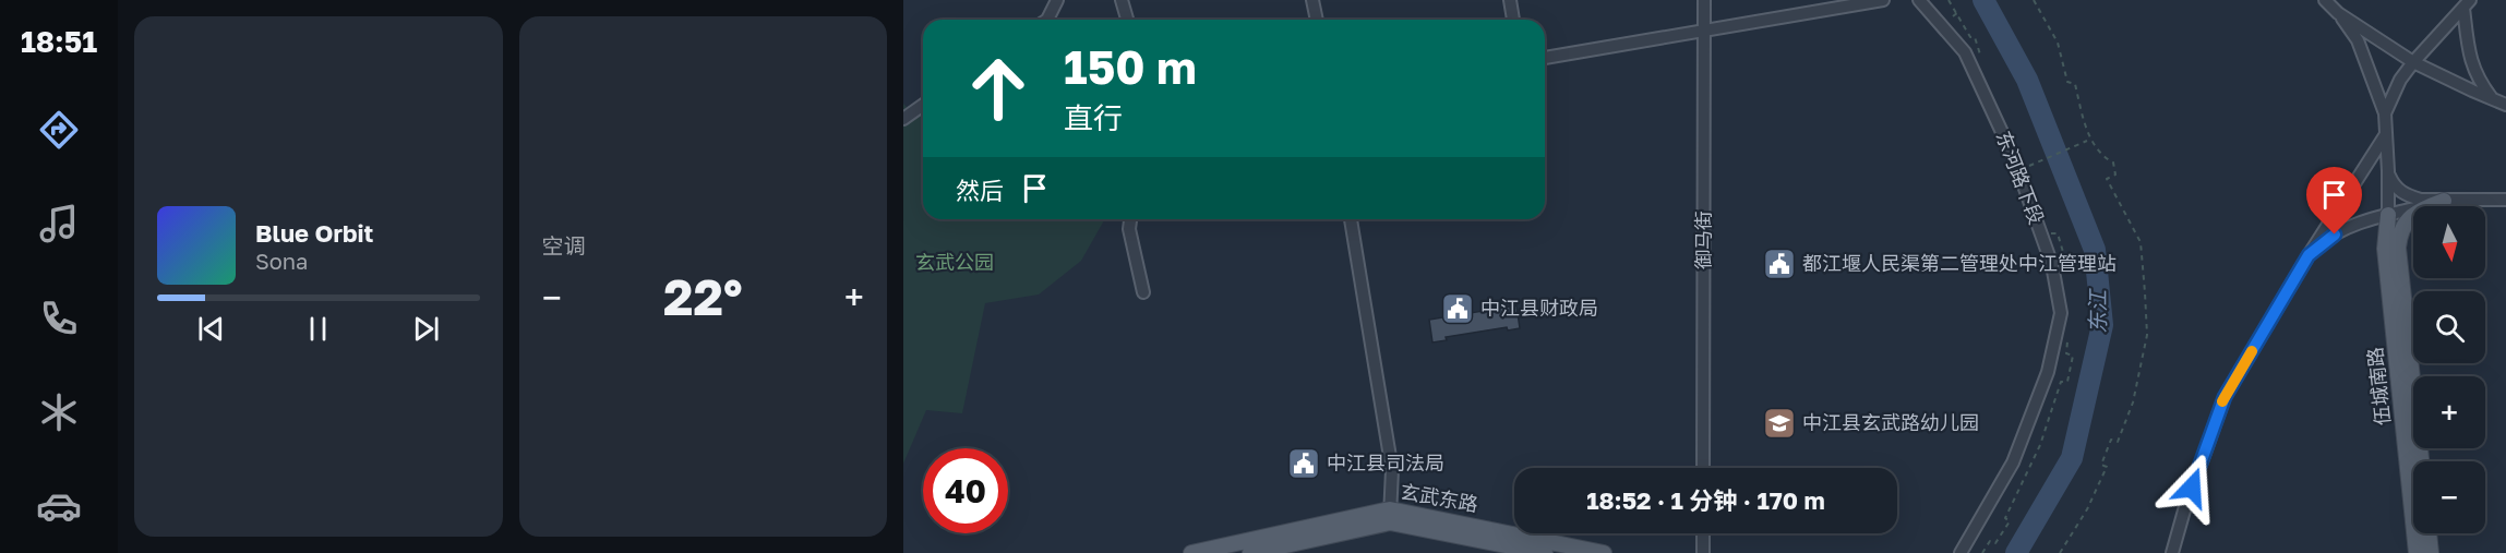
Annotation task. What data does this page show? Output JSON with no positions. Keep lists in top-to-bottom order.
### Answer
{
  "streets": {
    "main road": ["伍城南路", "玄武东路"],
    "street": ["东河路下段", "御马街"]
  },
  "water": ["东江"],
  "parks": ["玄武公园"],
  "places": {
    "public building": ["都江堰人民渠第二管理处中江管理站", "中江县财政局", "中江县司法局"],
    "school or university": ["中江县玄武路幼儿园"]
  },
  "north": "bottom",
  "page": {
    "tabs": "18:51",
    "tile": "空调",
    "turn": ["150 m", "直行"],
    "then": "然后",
    "song": ["Blue Orbit", "Sona"],
    "map_buttons": ["+", "−"],
    "heat": ["−", "22°", "+"],
    "limit": "40",
    "trip": "18:52 · 1 分钟 · 170 m"
  }
}
